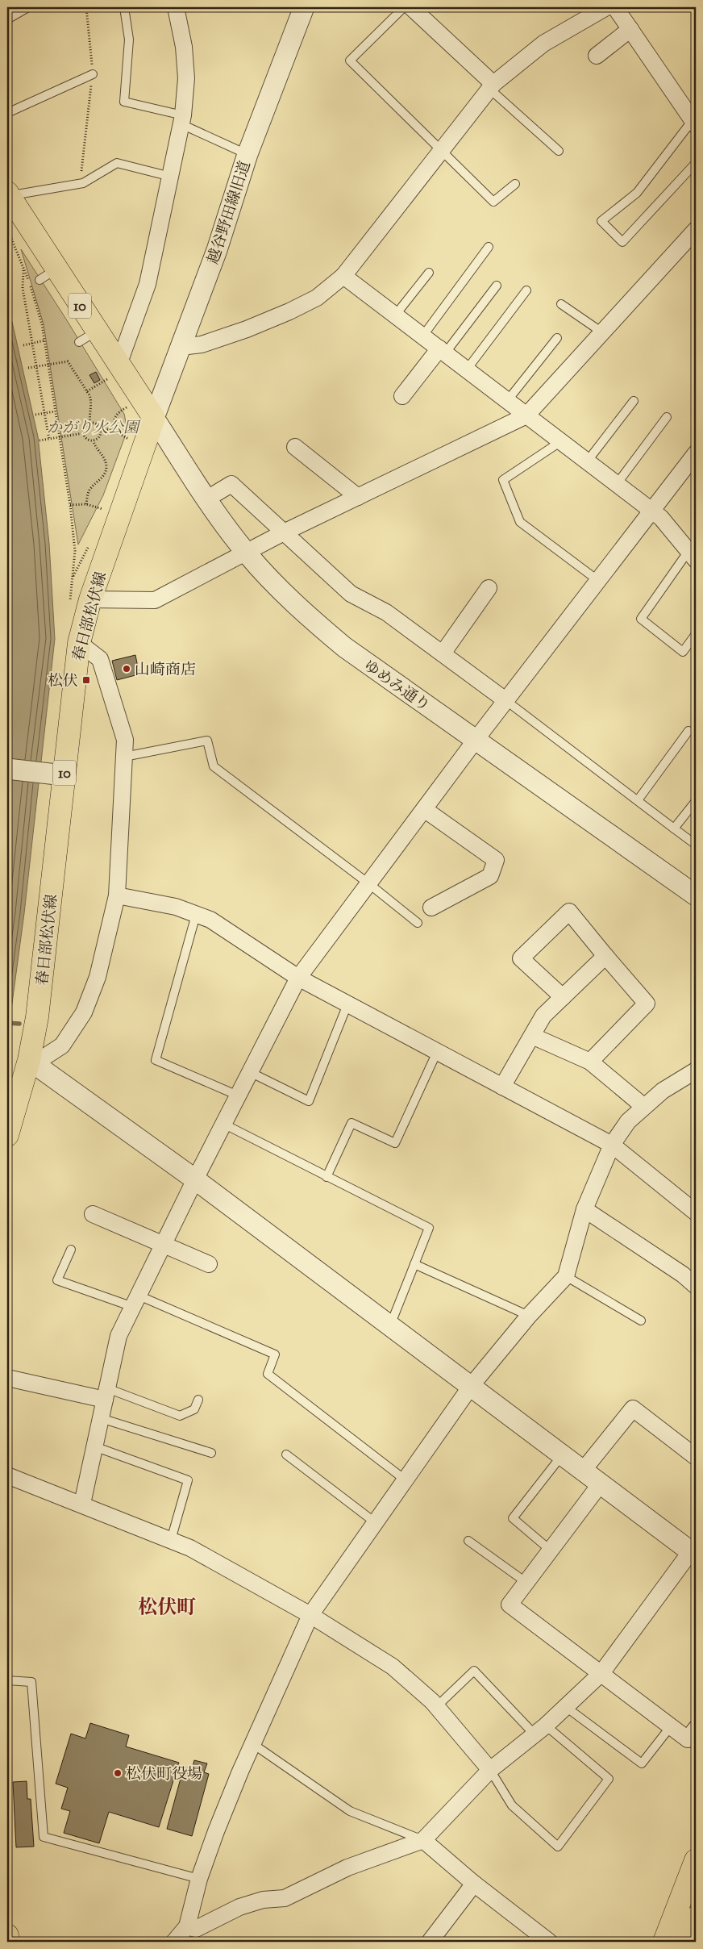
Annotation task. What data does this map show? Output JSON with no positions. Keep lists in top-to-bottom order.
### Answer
{
  "streets": {
    "main road": ["10", "春日部松伏線"],
    "street": ["越谷野田線旧道", "ゆめみ通り"]
  },
  "crossings": [
    ["越谷野田線旧道", "10"],
    ["越谷野田線旧道", "春日部松伏線"],
    ["越谷野田線旧道", "ゆめみ通り"],
    ["10", "春日部松伏線"],
    ["10", "ゆめみ通り"],
    ["春日部松伏線", "ゆめみ通り"]
  ],
  "districts": ["松伏町"],
  "parks": ["かがり火公園"],
  "places": {
    "other": ["山崎商店", "松伏町役場"],
    "transit": ["松伏"]
  }
}
